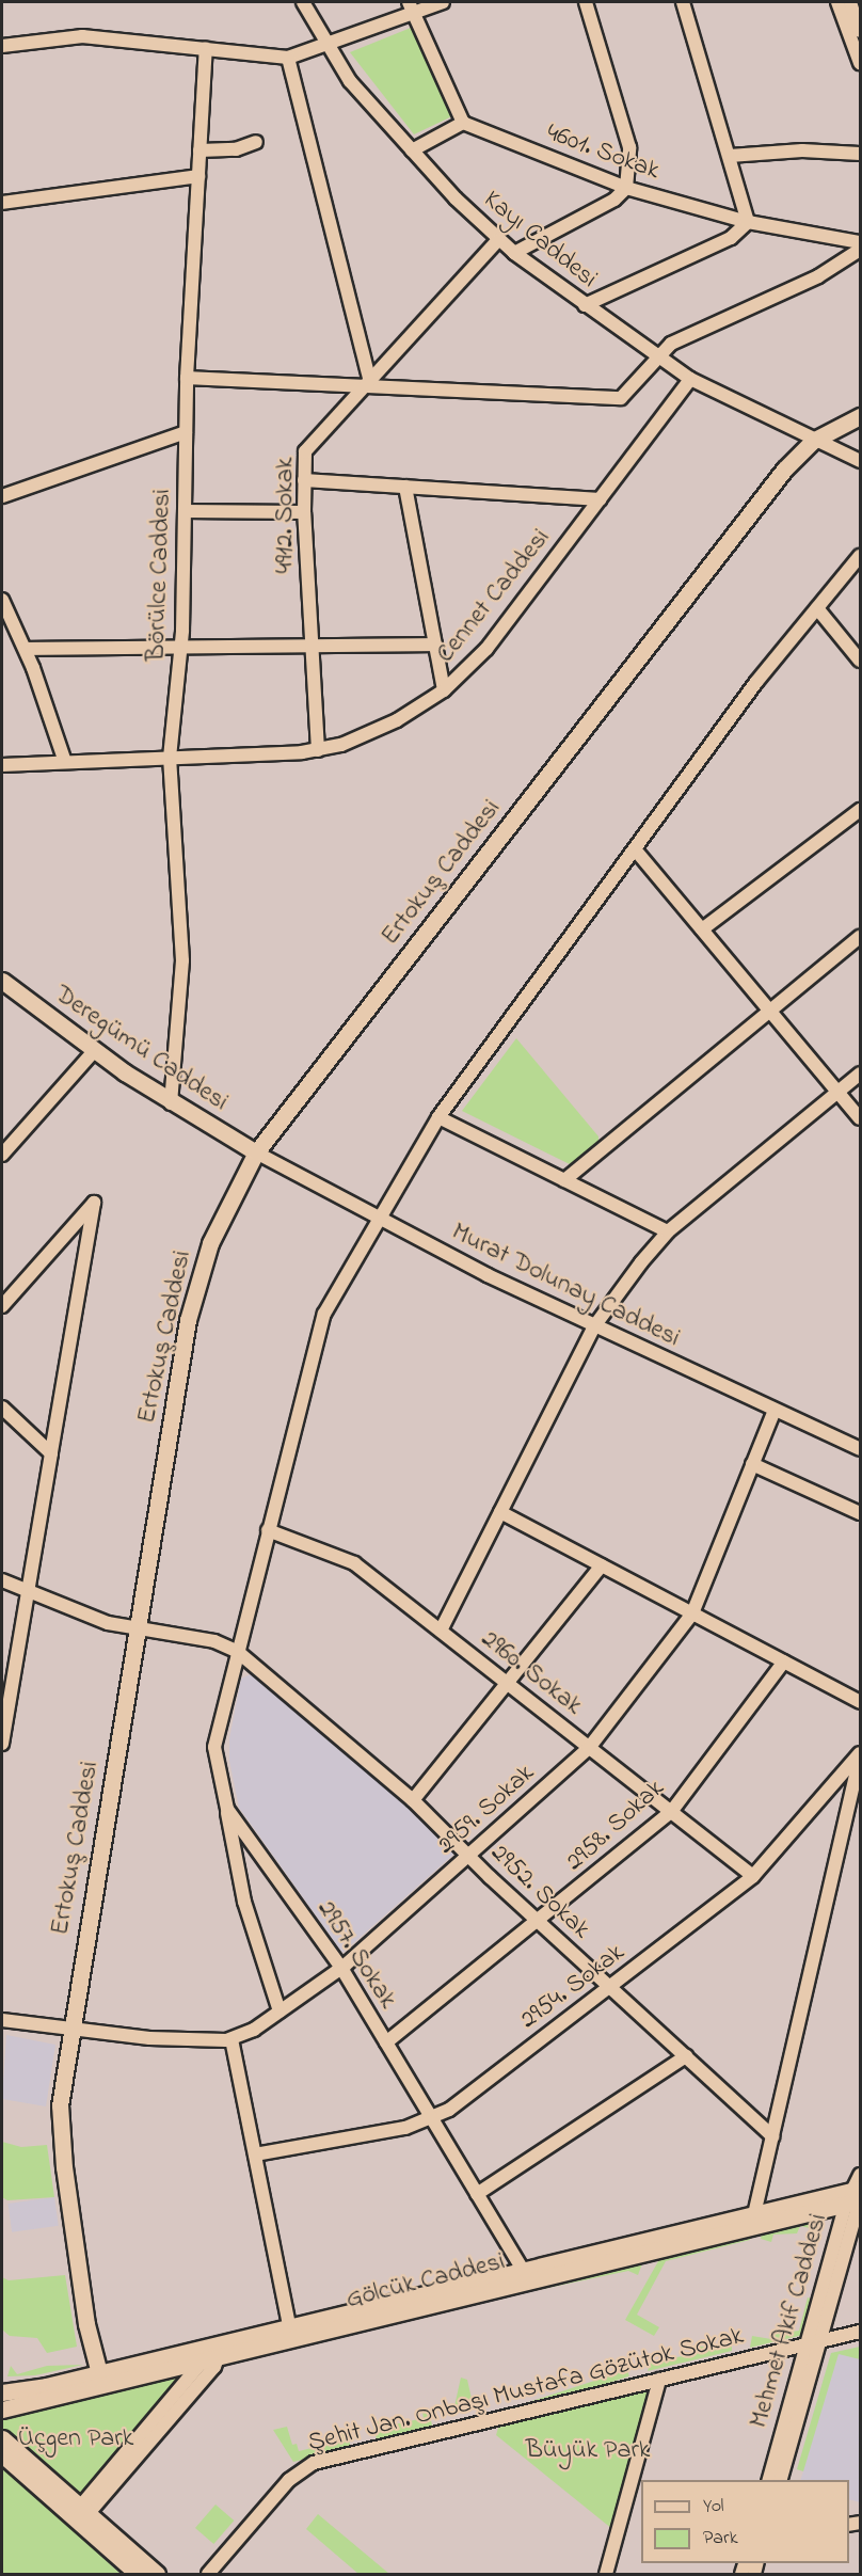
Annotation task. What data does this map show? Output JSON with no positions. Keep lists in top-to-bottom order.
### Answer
{
  "streets": {
    "main road": ["Ertokuş Caddesi", "Deregümü Caddesi", "Gölcük Caddesi"],
    "street": [
      "4601. Sokak",
      "Kayı Caddesi",
      "4912. Sokak",
      "Börülce Caddesi",
      "Cennet Caddesi",
      "Murat Dolunay Caddesi",
      "2960. Sokak",
      "2959. Sokak",
      "2958. Sokak",
      "2952. Sokak",
      "2957. Sokak",
      "2954. Sokak",
      "Mehmet Akif Caddesi",
      "Şehit Jan. Onbaşı Mustafa Gözütok Sokak"
    ]
  },
  "crossings": [
    ["Kayı Caddesi", "4912. Sokak"],
    ["Kayı Caddesi", "Cennet Caddesi"],
    ["Kayı Caddesi", "Ertokuş Caddesi"],
    ["4912. Sokak", "Cennet Caddesi"],
    ["Börülce Caddesi", "Cennet Caddesi"],
    ["Börülce Caddesi", "Deregümü Caddesi"],
    ["Ertokuş Caddesi", "Deregümü Caddesi"],
    ["Ertokuş Caddesi", "Murat Dolunay Caddesi"],
    ["Ertokuş Caddesi", "2959. Sokak"],
    ["Ertokuş Caddesi", "2952. Sokak"],
    ["Ertokuş Caddesi", "Gölcük Caddesi"],
    ["Deregümü Caddesi", "Murat Dolunay Caddesi"],
    ["Murat Dolunay Caddesi", "2959. Sokak"],
    ["Murat Dolunay Caddesi", "2957. Sokak"],
    ["2960. Sokak", "2959. Sokak"],
    ["2960. Sokak", "2958. Sokak"],
    ["2960. Sokak", "2957. Sokak"],
    ["2960. Sokak", "2954. Sokak"],
    ["2959. Sokak", "2952. Sokak"],
    ["2959. Sokak", "2957. Sokak"],
    ["2958. Sokak", "2952. Sokak"],
    ["2958. Sokak", "2957. Sokak"],
    ["2952. Sokak", "2957. Sokak"],
    ["2952. Sokak", "2954. Sokak"],
    ["2957. Sokak", "2954. Sokak"],
    ["2957. Sokak", "Gölcük Caddesi"],
    ["Gölcük Caddesi", "Mehmet Akif Caddesi"],
    ["Mehmet Akif Caddesi", "Şehit Jan. Onbaşı Mustafa Gözütok Sokak"]
  ],
  "parks": ["Üçgen Park", "Büyük Park"],
  "legend": ["Yol", "Park"]
}
